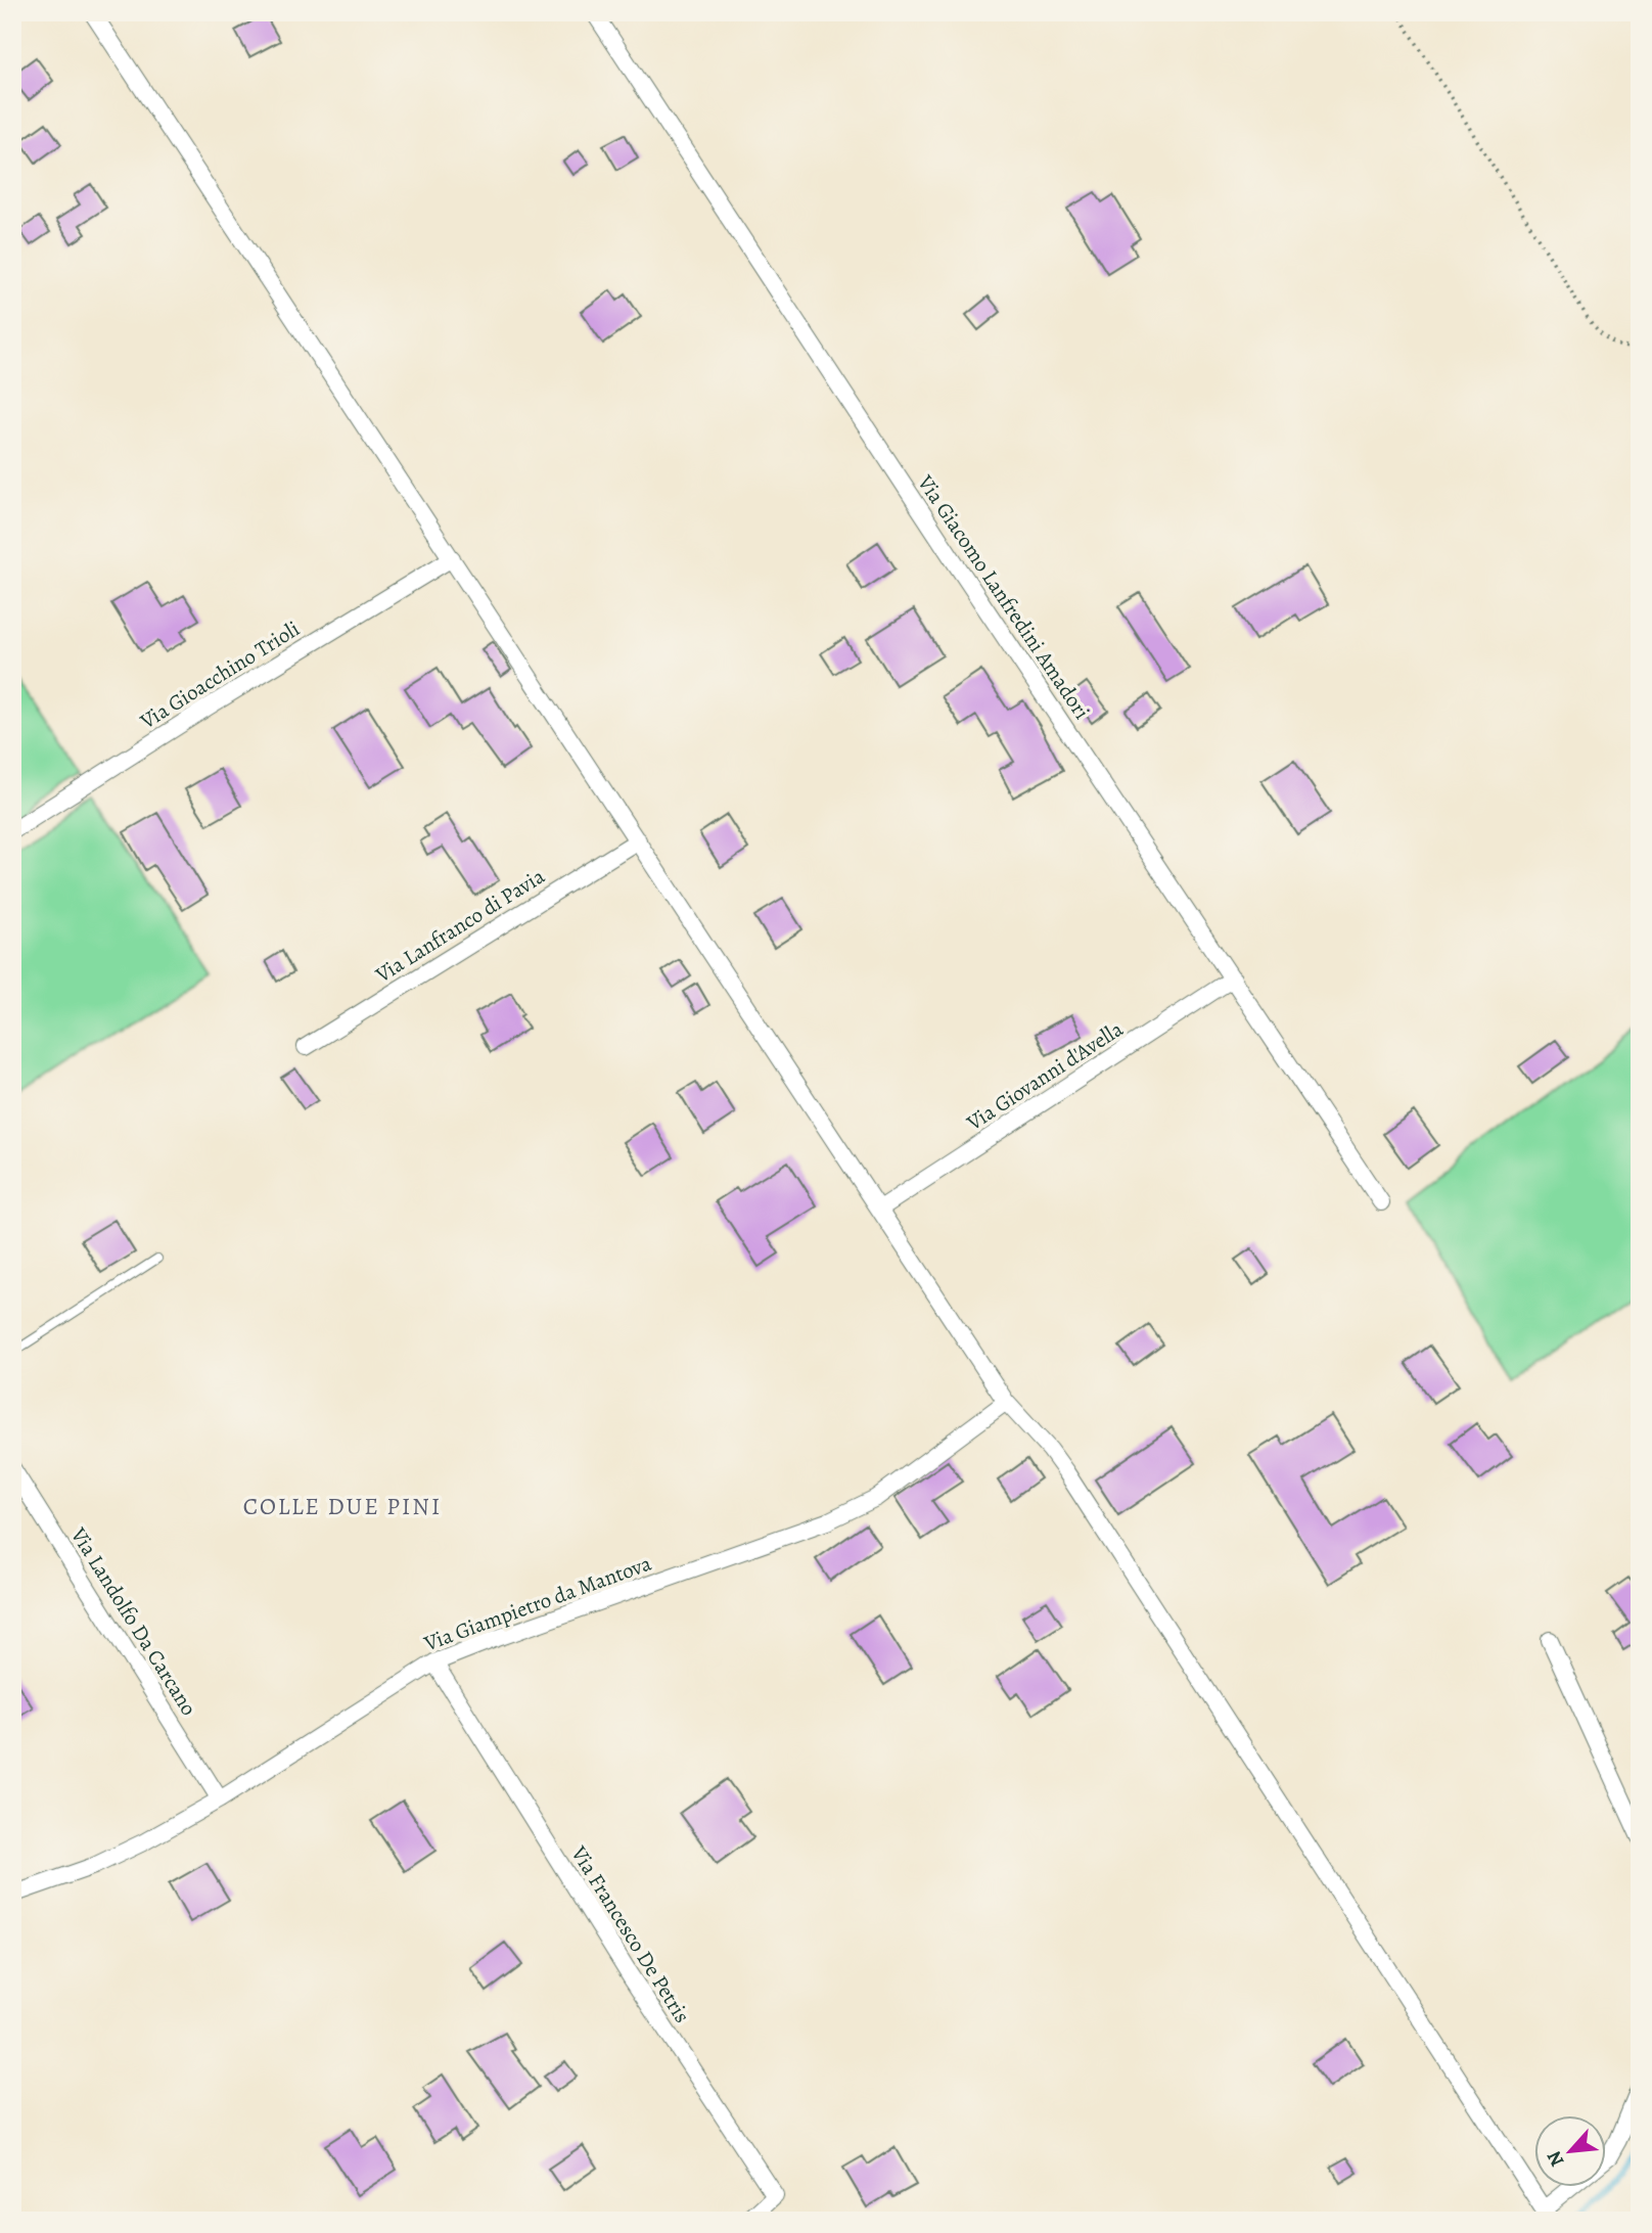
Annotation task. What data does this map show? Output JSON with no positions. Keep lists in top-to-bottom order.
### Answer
{
  "streets": {
    "street": [
      "Via Giacomo Lanfredini Amadori",
      "Via Gioacchino Trioli",
      "Via Lanfranco di Pavia",
      "Via Giovanni d'Avella",
      "Via Giampietro da Mantova",
      "Via Landolfo Da Carcano",
      "Via Francesco De Petris"
    ]
  },
  "crossings": [
    ["Via Giacomo Lanfredini Amadori", "Via Giovanni d'Avella"],
    ["Via Giampietro da Mantova", "Via Landolfo Da Carcano"],
    ["Via Giampietro da Mantova", "Via Francesco De Petris"]
  ],
  "districts": ["COLLE DUE PINI"],
  "north": "bottom left"
}
